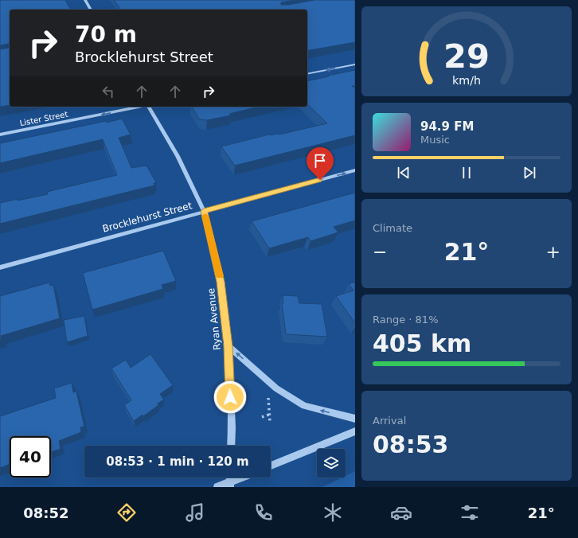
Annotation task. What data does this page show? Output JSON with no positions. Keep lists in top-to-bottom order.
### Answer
{
  "streets": {
    "street": ["Lister Street", "Brocklehurst Street", "Ryan Avenue"]
  },
  "crossings": [
    ["Brocklehurst Street", "Ryan Avenue"]
  ],
  "one_way": ["Lister Street", "Brocklehurst Street"],
  "page": {
    "turn": ["70 m", "Brocklehurst Street"],
    "song": ["94.9 FM", "Music"],
    "tile": [
      "Climate",
      ["Range · 81%", "405 km"],
      ["Arrival", "08:53"]
    ],
    "heat": ["−", "21°", "+"],
    "limit": "40",
    "trip": "08:53 · 1 min · 120 m",
    "tabs": ["08:52", "21°"],
    "gauge": ["29", "km/h"]
  }
}
